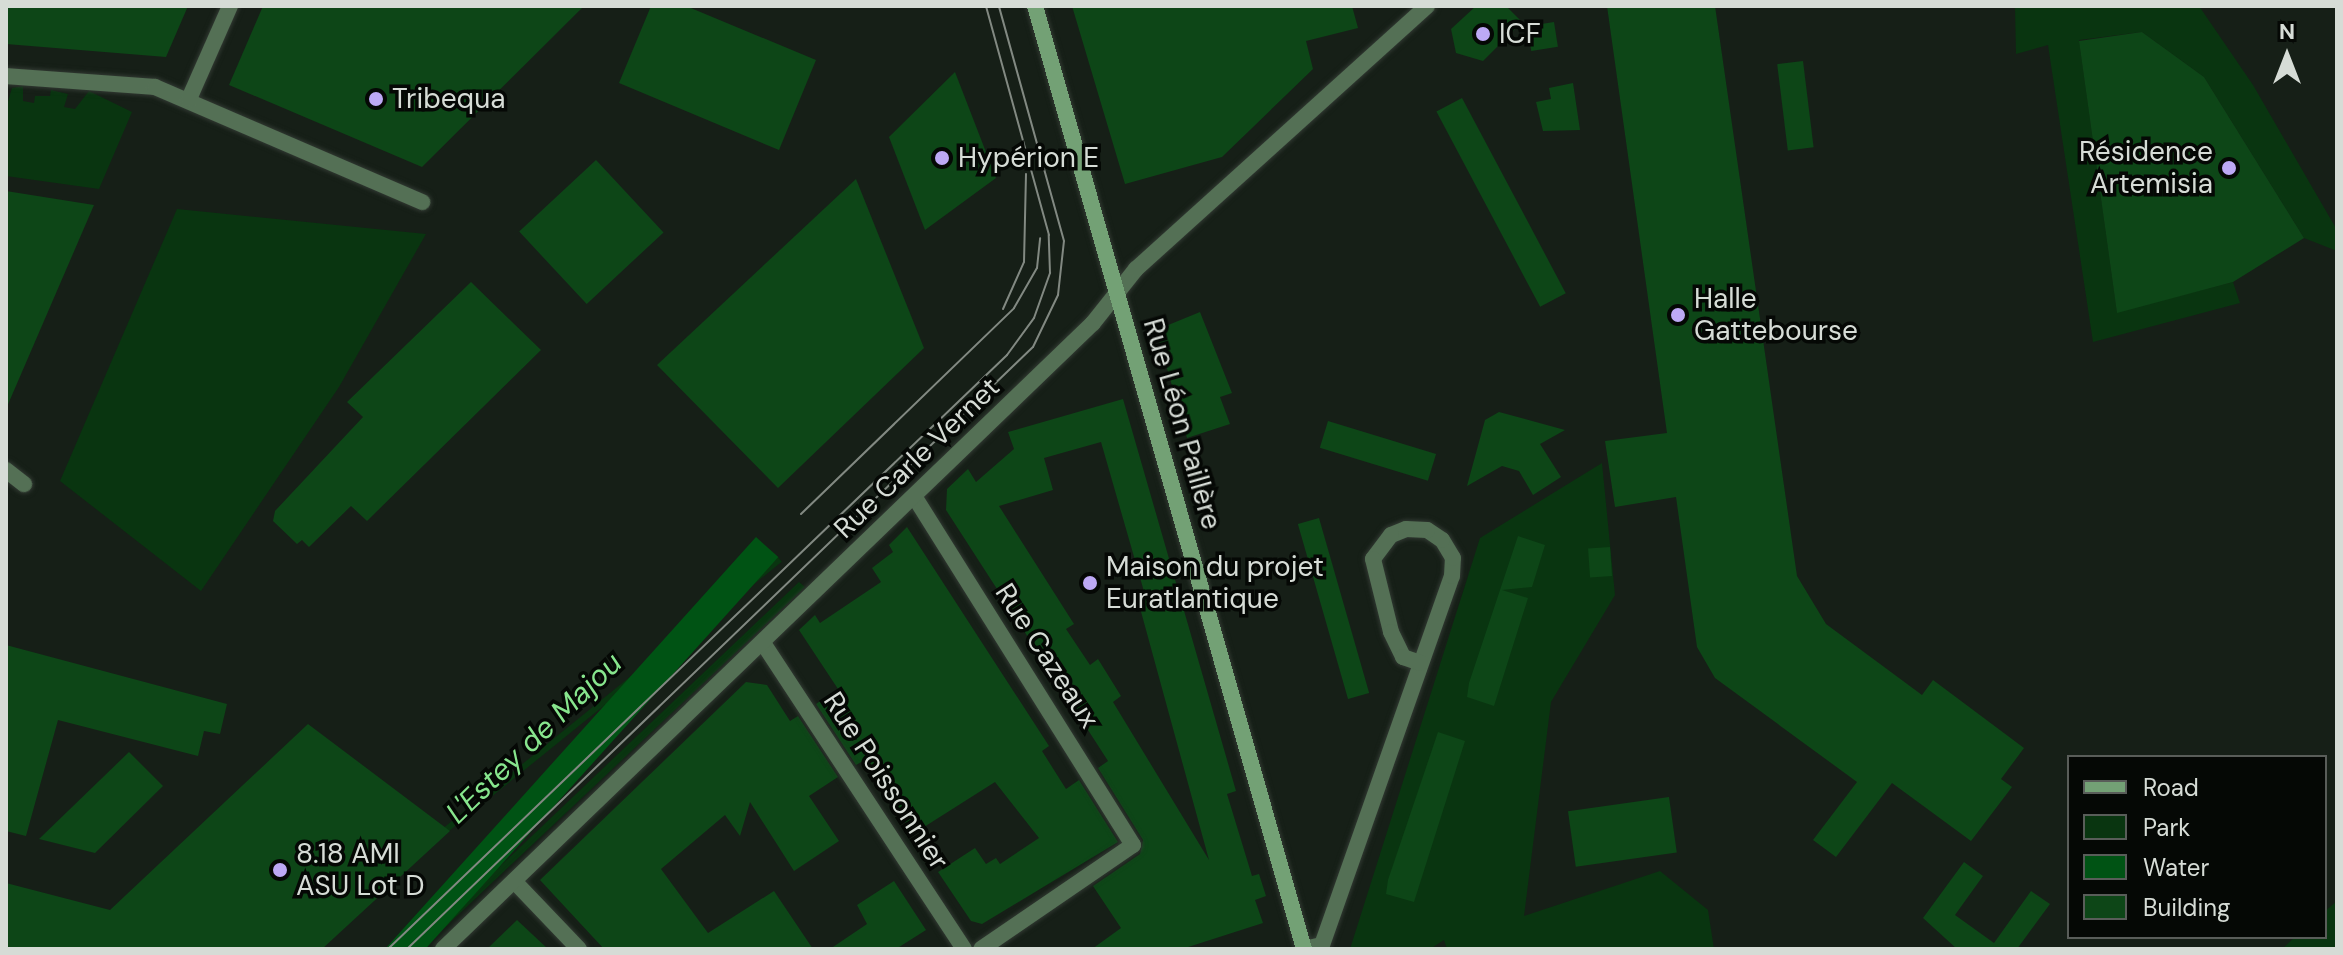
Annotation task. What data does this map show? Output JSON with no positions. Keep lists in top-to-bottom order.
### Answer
{
  "streets": {
    "street": [
      "Rue Léon Paillère",
      "Rue Carle Vernet",
      "Rue Cazeaux",
      "Rue Poissonnier"
    ]
  },
  "crossings": [
    ["Rue Léon Paillère", "Rue Carle Vernet"],
    ["Rue Carle Vernet", "Rue Cazeaux"],
    ["Rue Carle Vernet", "Rue Poissonnier"]
  ],
  "water": ["L'Estey de Majou"],
  "places": [
    "ICF",
    "Tribequa",
    "Hypérion E",
    "Résidence Artemisia",
    "Halle Gattebourse",
    "Maison du projet Euratlantique",
    "8.18 AMI ASU Lot D"
  ],
  "legend": [
    "Road",
    "Park",
    "Water",
    "Building"
  ],
  "north": "top"
}
